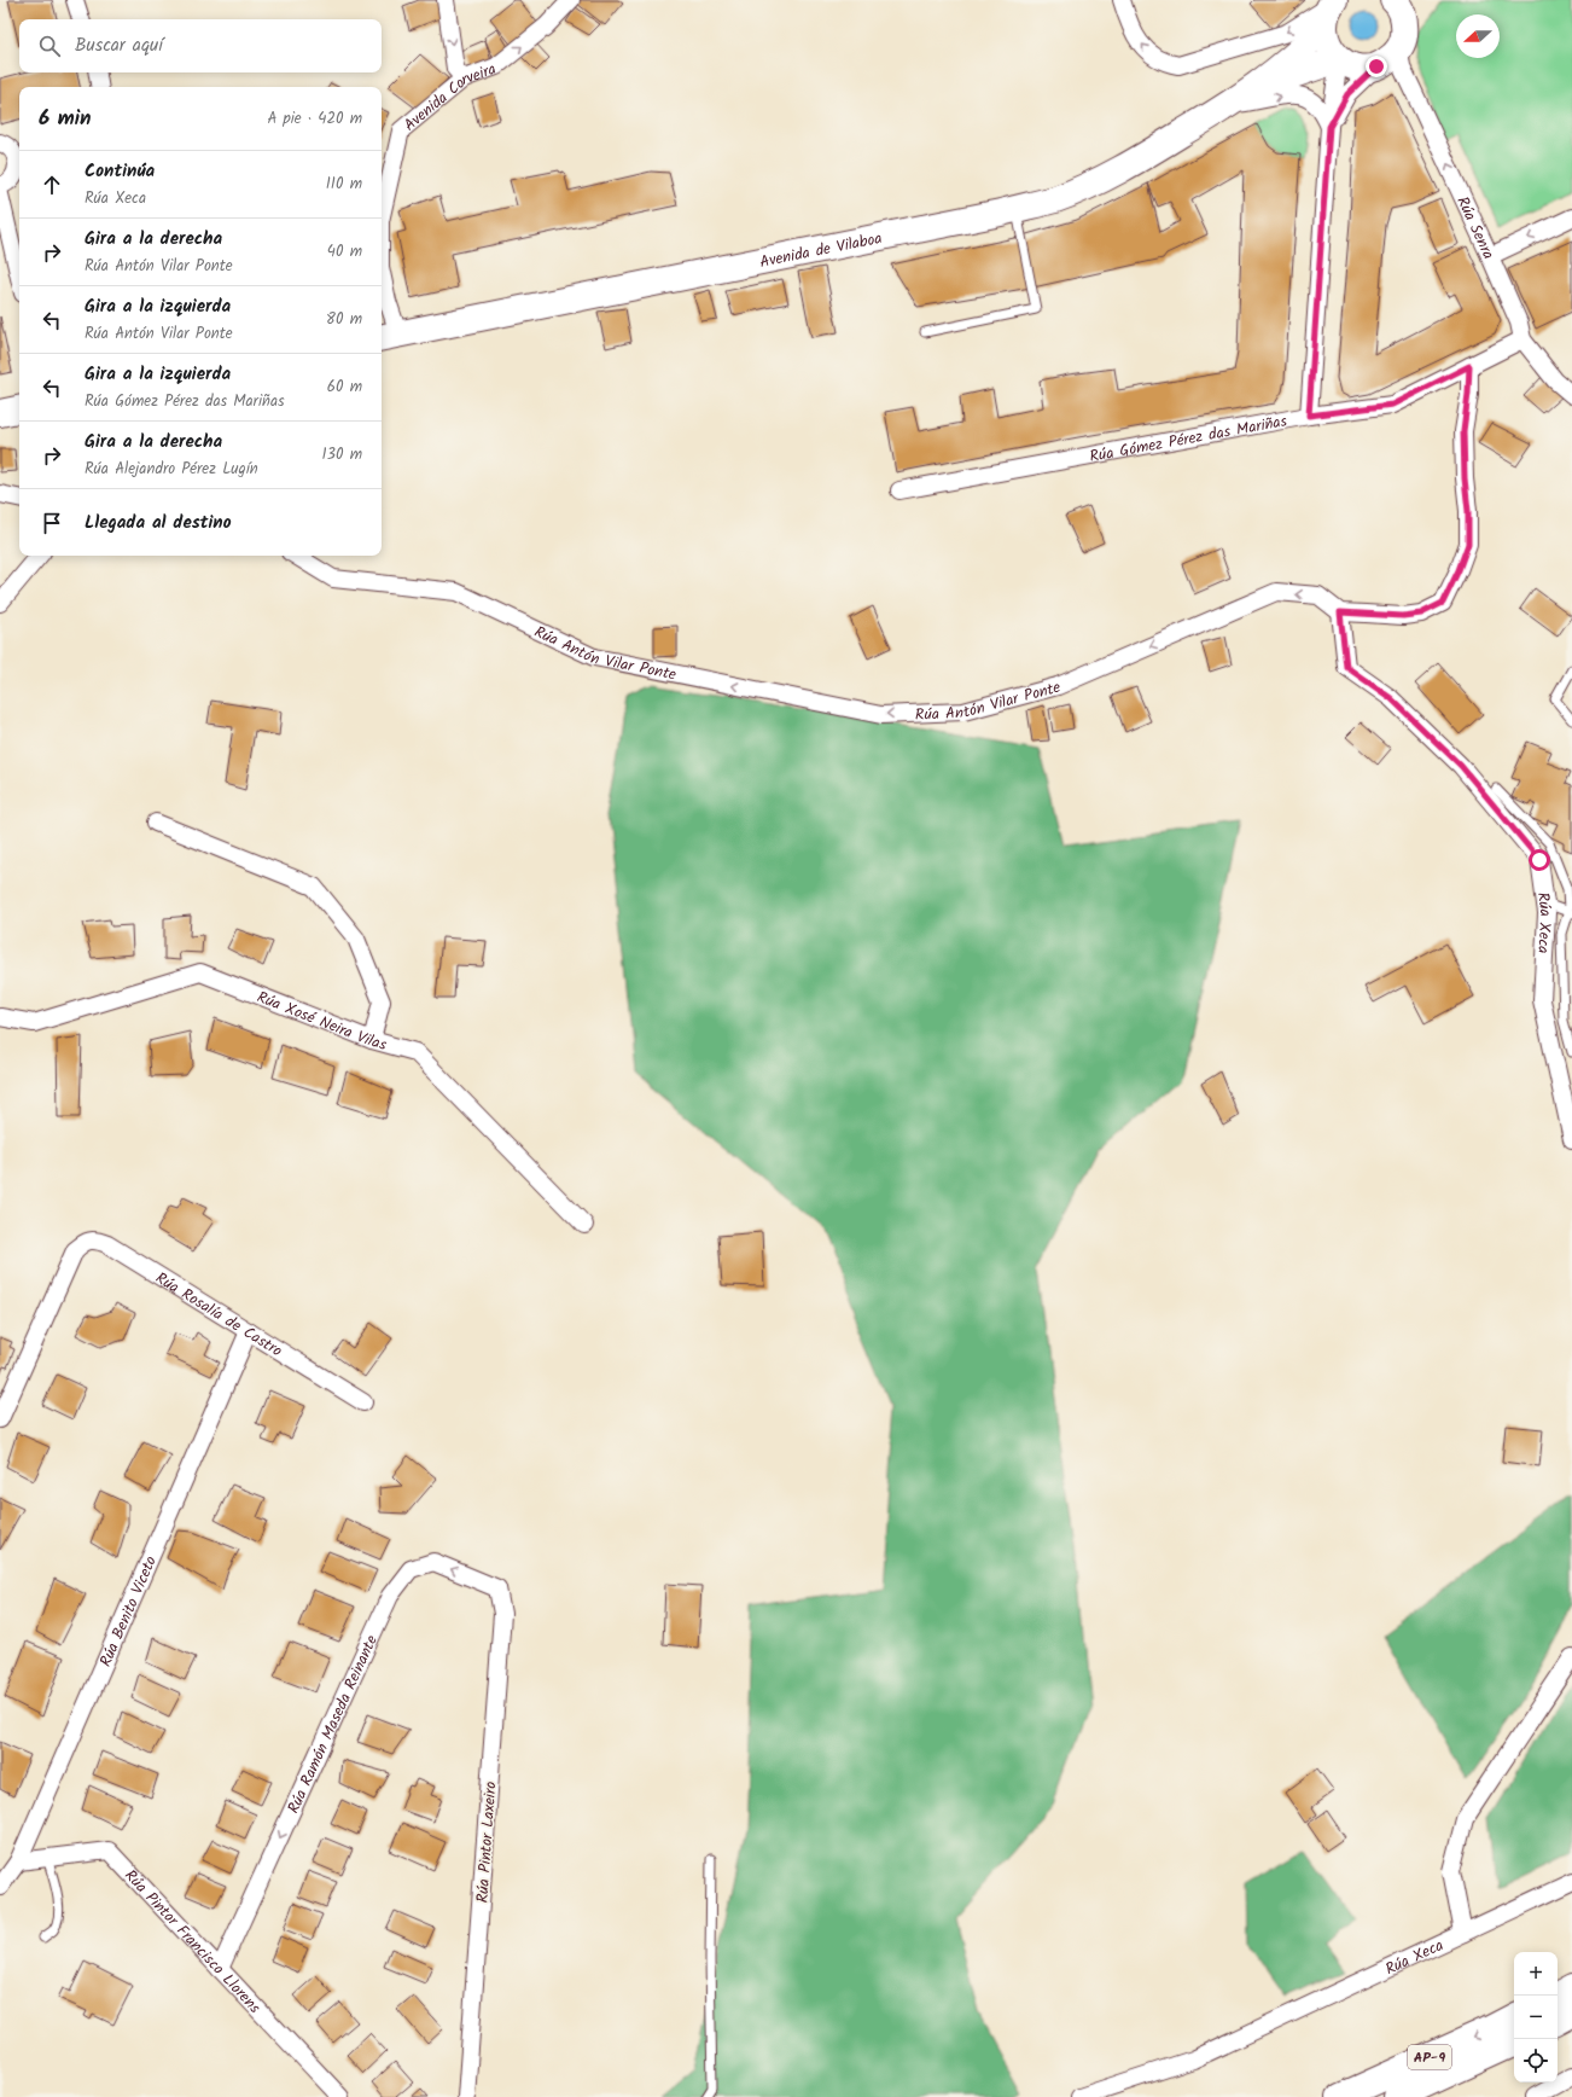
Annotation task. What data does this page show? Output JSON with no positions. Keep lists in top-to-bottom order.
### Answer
{
  "streets": {
    "highway": ["Avenida de Vilaboa", "AP-9"],
    "street": [
      "Avenida Corveira",
      "Rúa Senra",
      "Rúa Gómez Pérez das Mariñas",
      "Rúa Antón Vilar Ponte",
      "Rúa Xeca",
      "Rúa Xosé Neira Vilas",
      "Rúa Rosalía de Castro",
      "Rúa Benito Viceto",
      "Rúa Ramón Maseda Reinante",
      "Rúa Pintor Laxeiro",
      "Rúa Pintor Francisco Llorens"
    ]
  },
  "crossings": [
    ["Avenida Corveira", "Avenida de Vilaboa"],
    ["Rúa Senra", "Rúa Gómez Pérez das Mariñas"],
    ["Rúa Antón Vilar Ponte", "Rúa Xeca"],
    ["Rúa Rosalía de Castro", "Rúa Benito Viceto"],
    ["Rúa Benito Viceto", "Rúa Pintor Francisco Llorens"],
    ["Rúa Ramón Maseda Reinante", "Rúa Pintor Laxeiro"],
    ["Rúa Ramón Maseda Reinante", "Rúa Pintor Francisco Llorens"]
  ],
  "one_way": [
    "Avenida Corveira",
    "Rúa Senra",
    "Rúa Antón Vilar Ponte",
    "Rúa Ramón Maseda Reinante"
  ],
  "north": "left",
  "page": {
    "search": "Buscar aquí",
    "heading": ["6 min", "A pie · 420 m"],
    "list": [
      ["Continúa", "Rúa Xeca", "110 m"],
      ["Gira a la derecha", "Rúa Antón Vilar Ponte", "40 m"],
      ["Gira a la izquierda", "Rúa Antón Vilar Ponte", "80 m"],
      ["Gira a la izquierda", "Rúa Gómez Pérez das Mariñas", "60 m"],
      ["Gira a la derecha", "Rúa Alejandro Pérez Lugín", "130 m"],
      "Llegada al destino"
    ],
    "map_buttons": ["+", "−"]
  }
}
